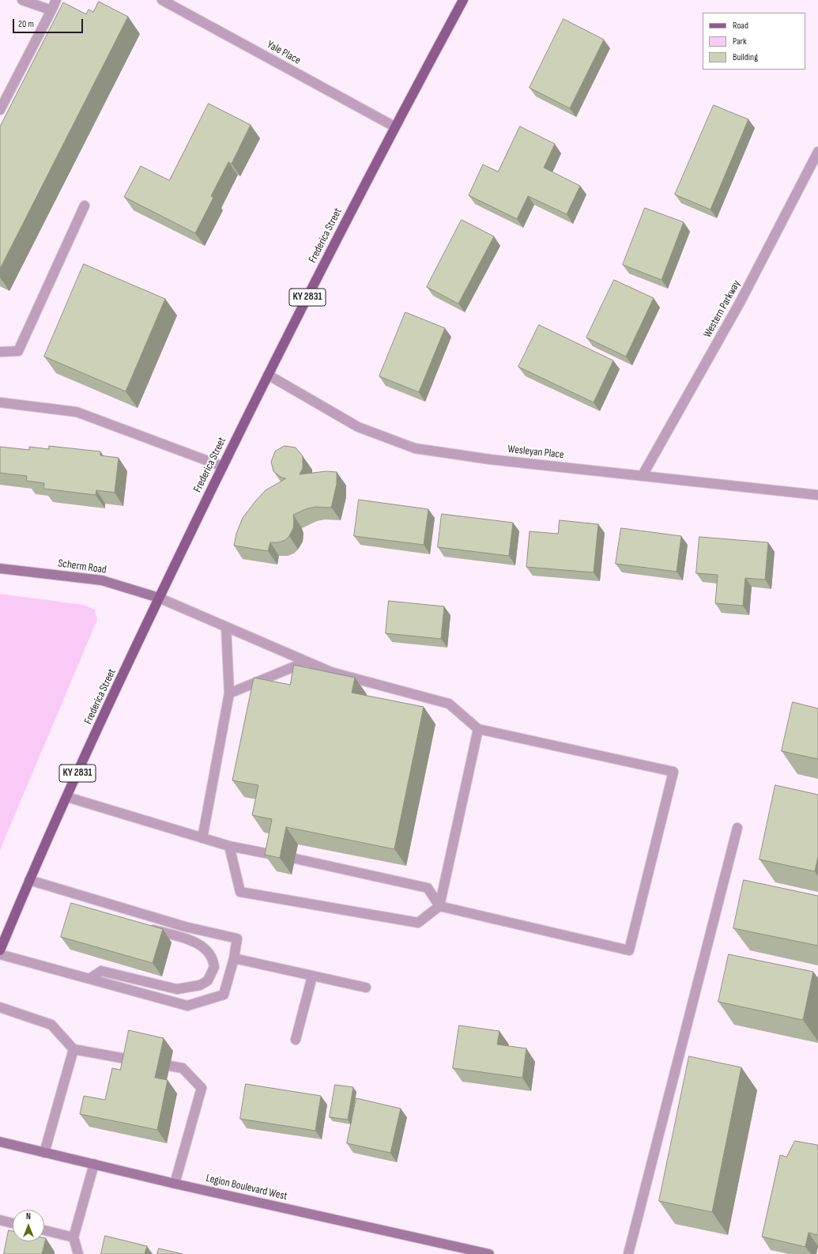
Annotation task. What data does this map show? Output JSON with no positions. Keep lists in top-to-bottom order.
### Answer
{
  "streets": {
    "main road": ["Frederica Street", "KY 2831"],
    "street": [
      "Yale Place",
      "Western Parkway",
      "Wesleyan Place",
      "Scherm Road",
      "Legion Boulevard West"
    ]
  },
  "crossings": [
    ["Yale Place", "Frederica Street"],
    ["Frederica Street", "Wesleyan Place"],
    ["Frederica Street", "Scherm Road"],
    ["Western Parkway", "Wesleyan Place"]
  ],
  "legend": ["Road", "Park", "Building"],
  "scale_bar": "20 m",
  "north": "top"
}
